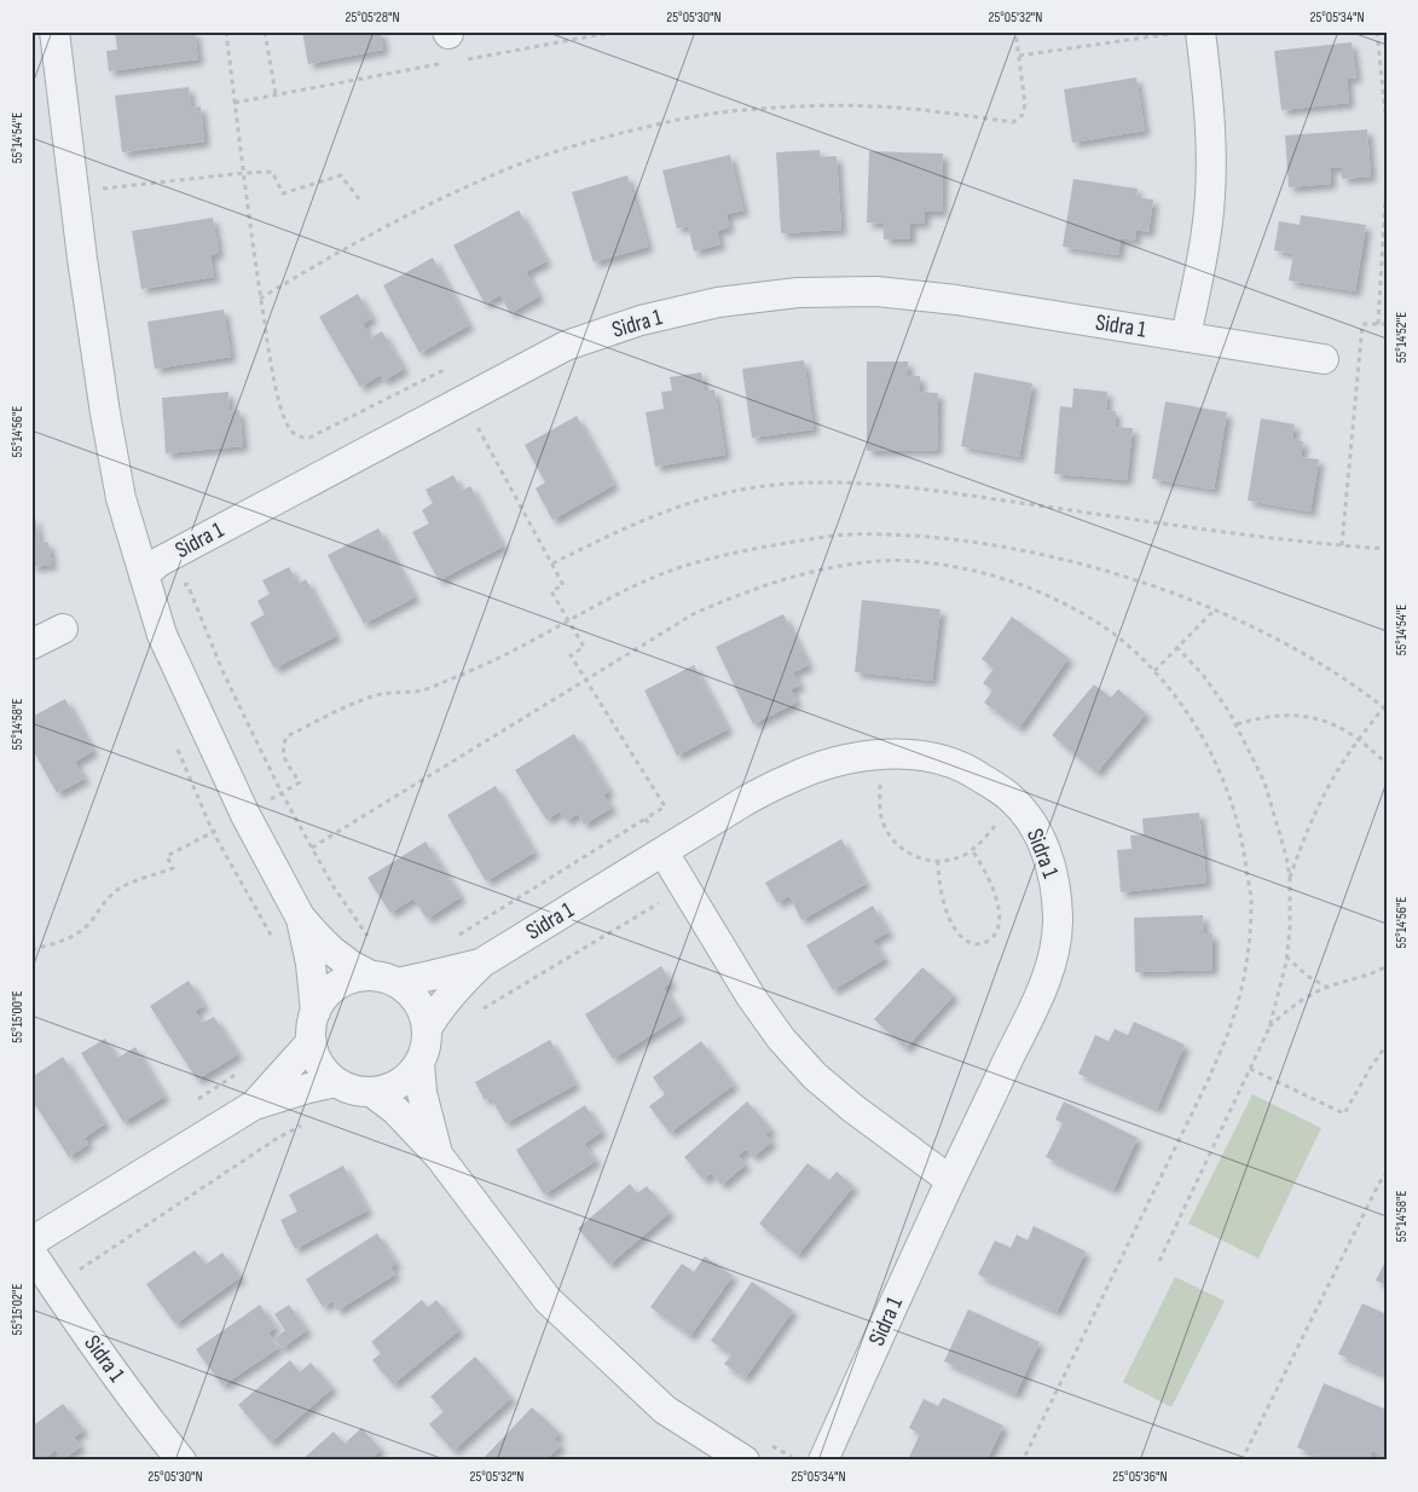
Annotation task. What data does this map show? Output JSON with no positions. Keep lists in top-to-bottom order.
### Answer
{
  "streets": {
    "street": ["Sidra 1"]
  },
  "coordinates": [
    "25°05'28\"N",
    "25°05'30\"N",
    "25°05'32\"N",
    "25°05'34\"N",
    "55°14'54\"E",
    "55°14'52\"E",
    "55°14'56\"E",
    "55°14'58\"E",
    "55°15'00\"E",
    "55°15'02\"E",
    "25°05'36\"N"
  ]
}
